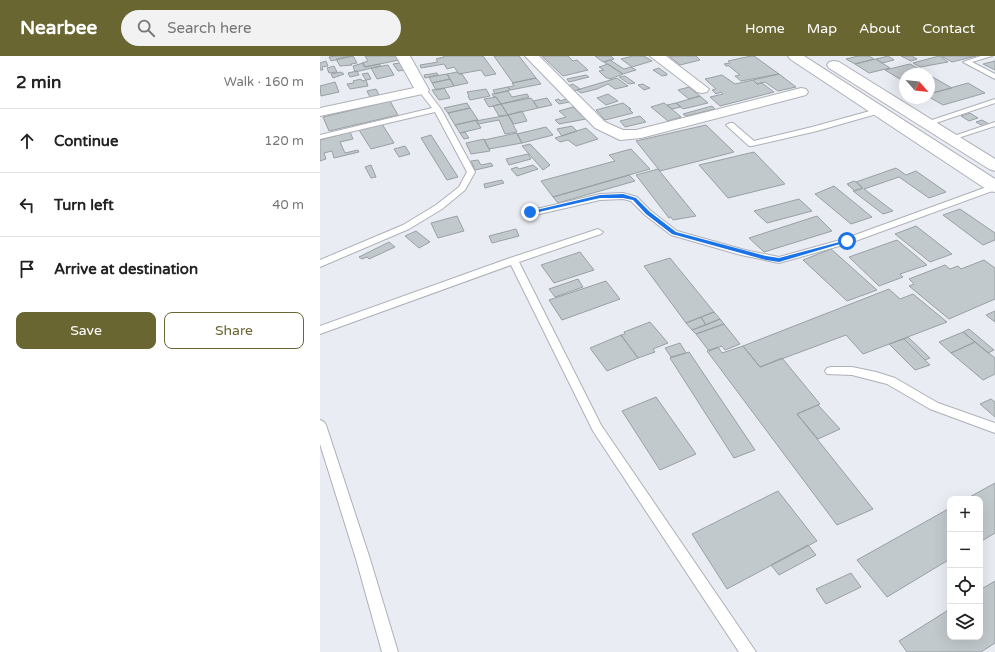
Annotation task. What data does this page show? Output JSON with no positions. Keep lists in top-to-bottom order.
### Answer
{
  "north": "bottom right",
  "page": {
    "header": "Nearbee",
    "search": "Search here",
    "nav": [
      "Home",
      "Map",
      "About",
      "Contact"
    ],
    "heading": ["2 min", "Walk · 160 m"],
    "list": [
      ["Continue", "120 m"],
      ["Turn left", "40 m"],
      "Arrive at destination"
    ],
    "buttons": ["Save", "Share"],
    "map_buttons": ["+", "−"]
  }
}
